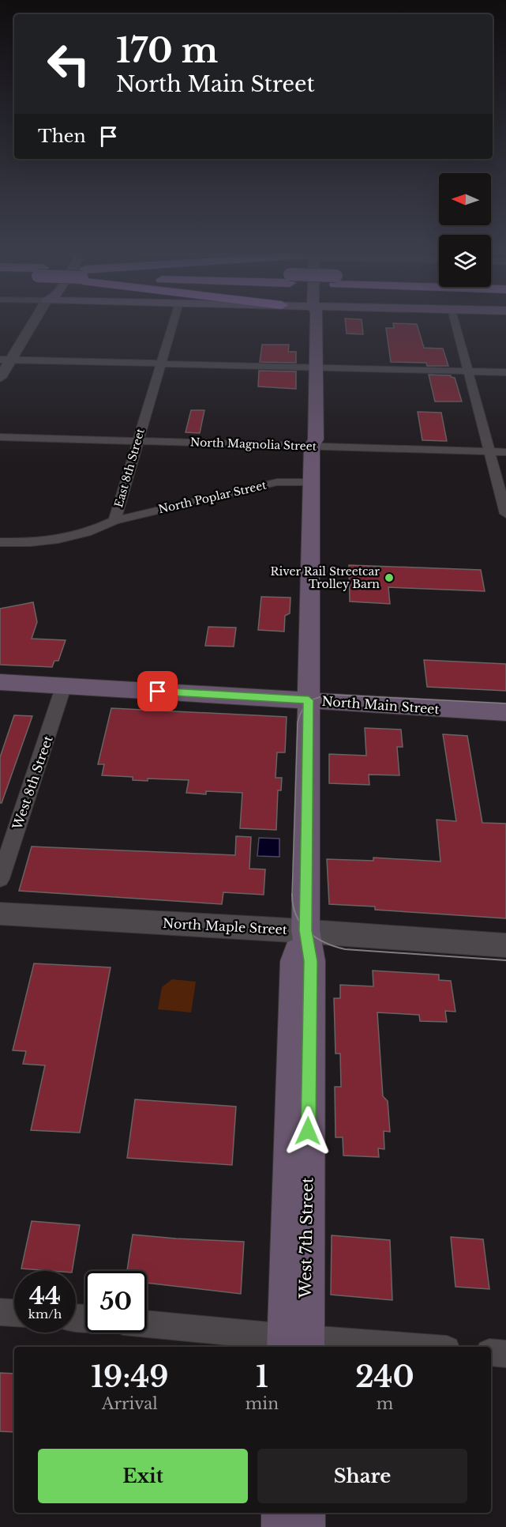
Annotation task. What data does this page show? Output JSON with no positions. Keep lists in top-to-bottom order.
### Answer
{
  "streets": {
    "main road": ["North Main Street", "West 7th Street"],
    "street": [
      "North Magnolia Street",
      "East 8th Street",
      "North Poplar Street",
      "West 8th Street",
      "North Maple Street"
    ]
  },
  "crossings": [
    ["North Magnolia Street", "East 8th Street"],
    ["North Magnolia Street", "West 7th Street"],
    ["East 8th Street", "North Poplar Street"],
    ["North Poplar Street", "West 7th Street"],
    ["North Main Street", "West 8th Street"],
    ["North Main Street", "West 7th Street"],
    ["North Maple Street", "West 7th Street"]
  ],
  "places": ["River Rail Streetcar Trolley Barn"],
  "north": "left",
  "page": {
    "turn": ["170 m", "North Main Street"],
    "then": "Then",
    "speed": "44 km/h",
    "limit": "50",
    "eta": [
      "19:49",
      "Arrival",
      "1",
      "min",
      "240",
      "m"
    ],
    "buttons": ["Exit", "Share"]
  }
}
